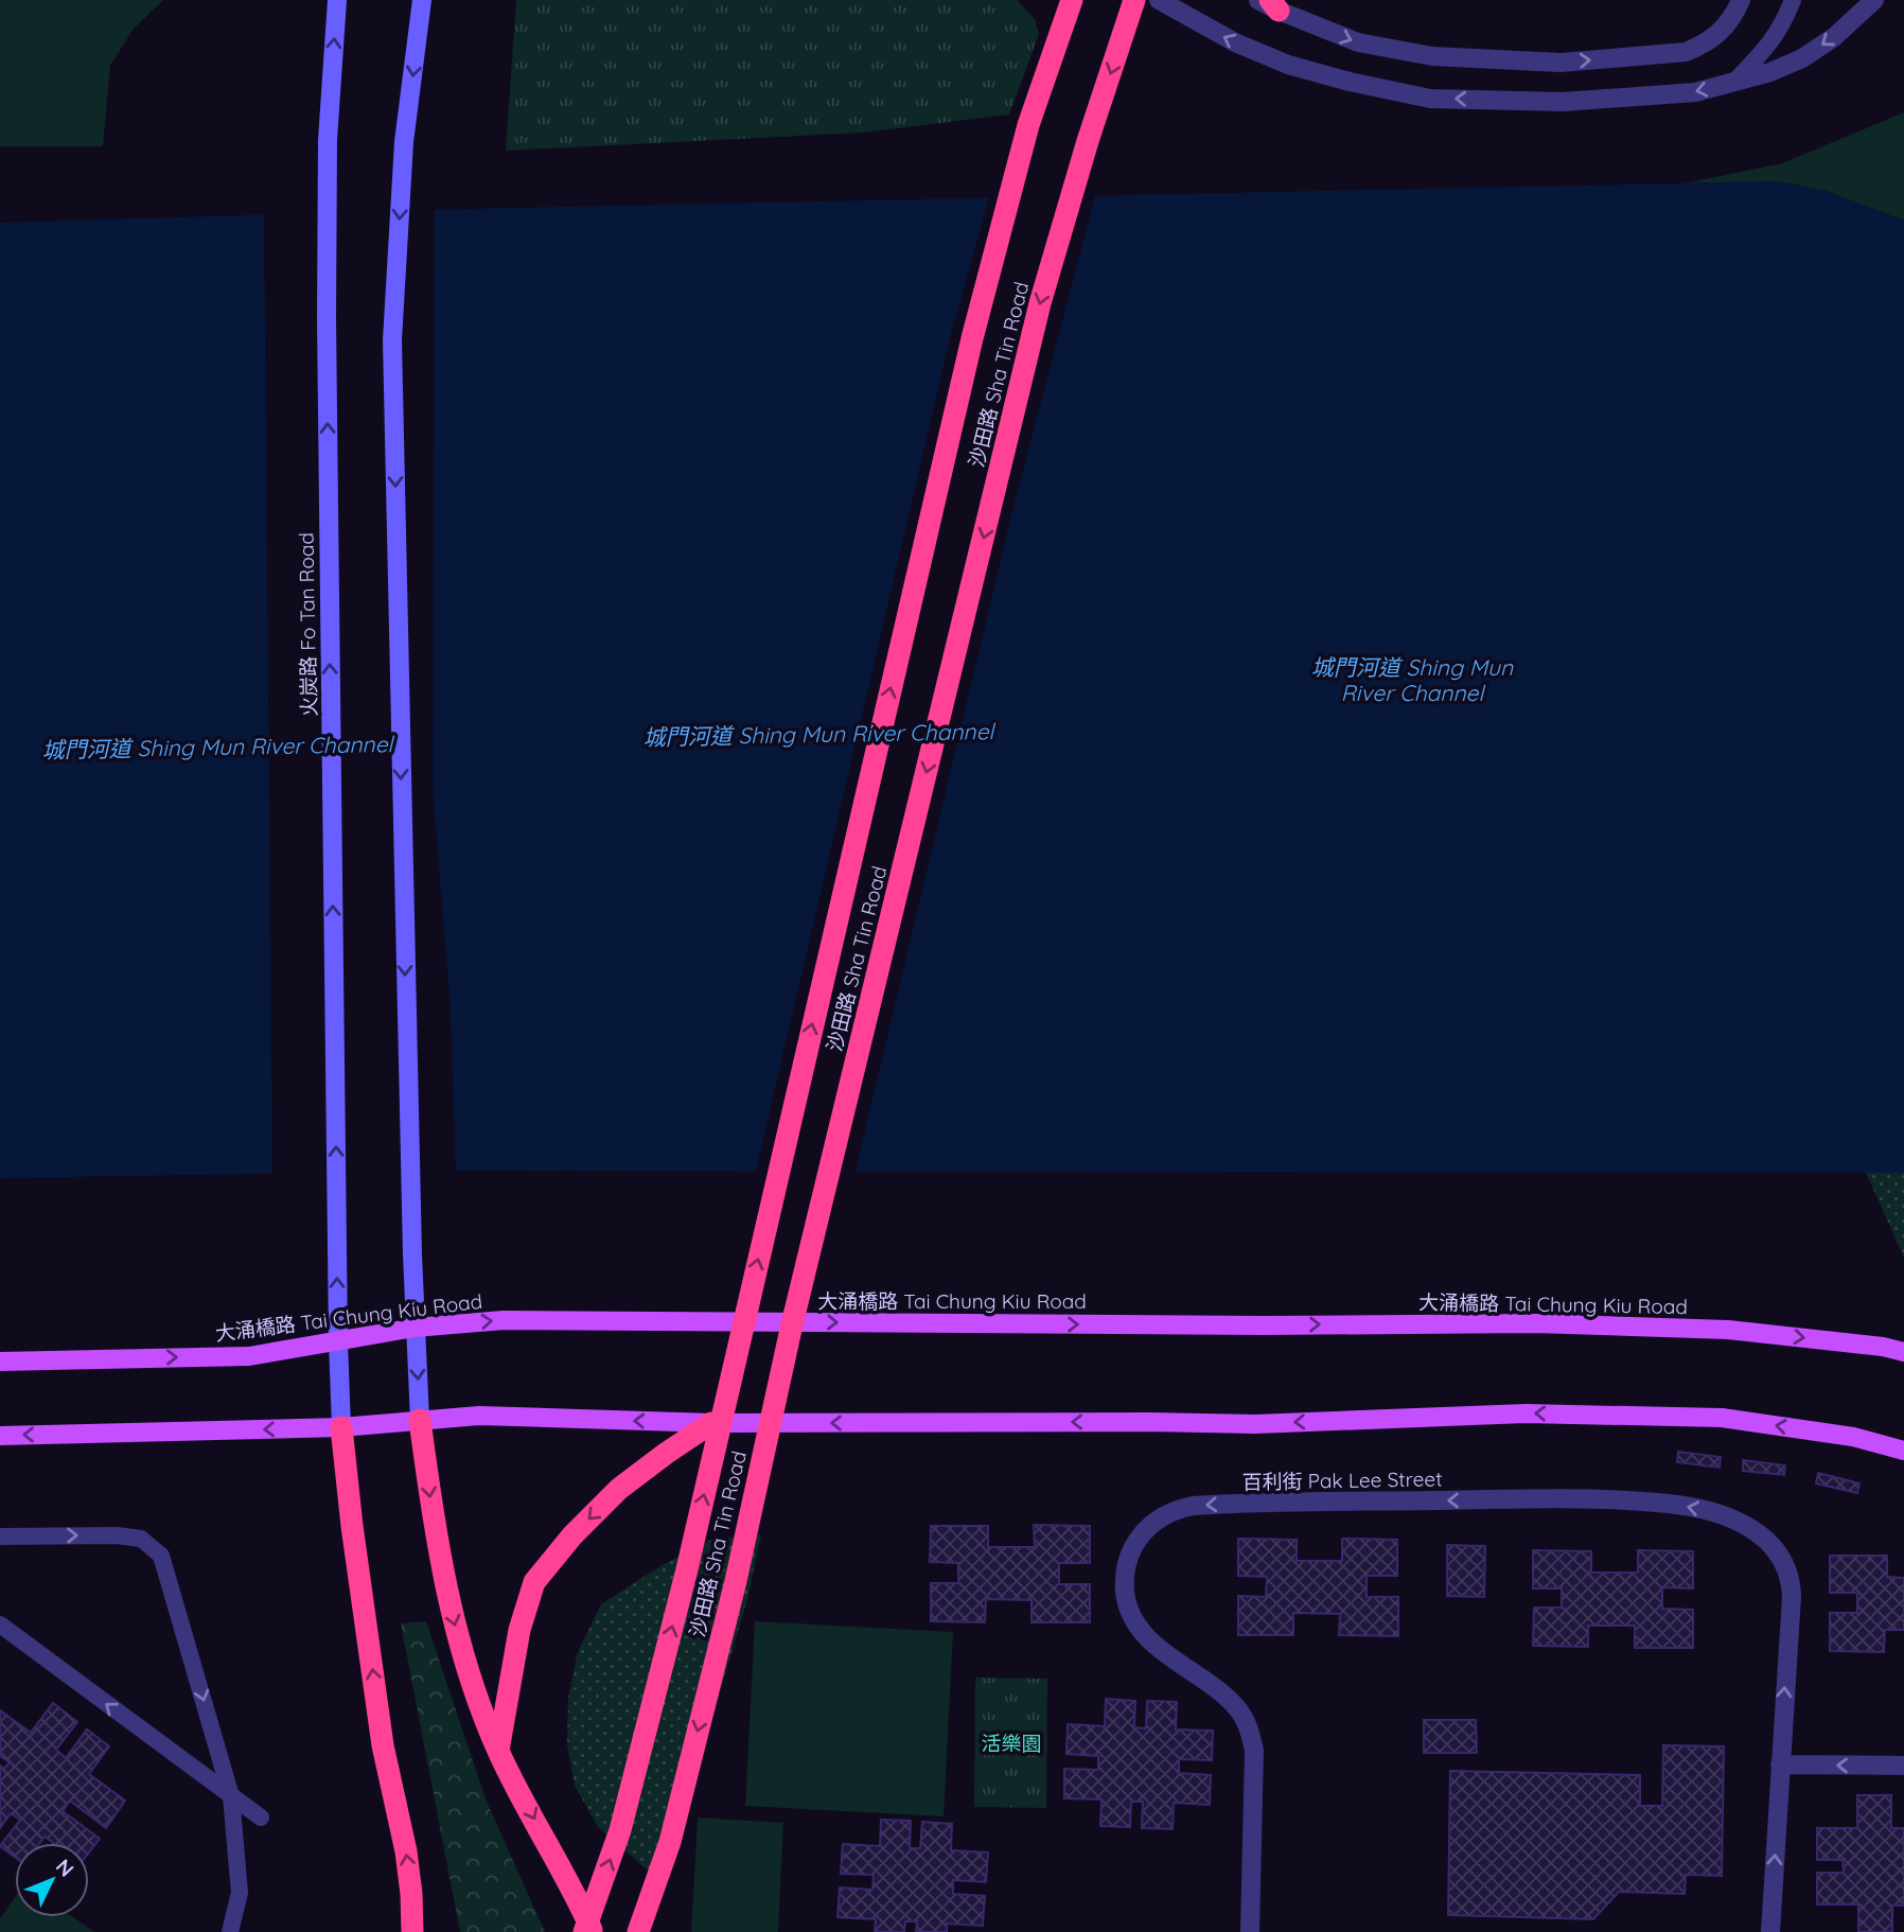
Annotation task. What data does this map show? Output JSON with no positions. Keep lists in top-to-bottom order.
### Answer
{
  "streets": {
    "highway": ["沙田路 Sha Tin Road"],
    "main road": ["火炭路 Fo Tan Road", "大涌橋路 Tai Chung Kiu Road"],
    "street": ["百利街 Pak Lee Street"]
  },
  "crossings": [
    ["火炭路 Fo Tan Road", "大涌橋路 Tai Chung Kiu Road"]
  ],
  "water": ["城門河道 Shing Mun River Channel"],
  "parks": ["活樂園"],
  "north": "top right"
}
